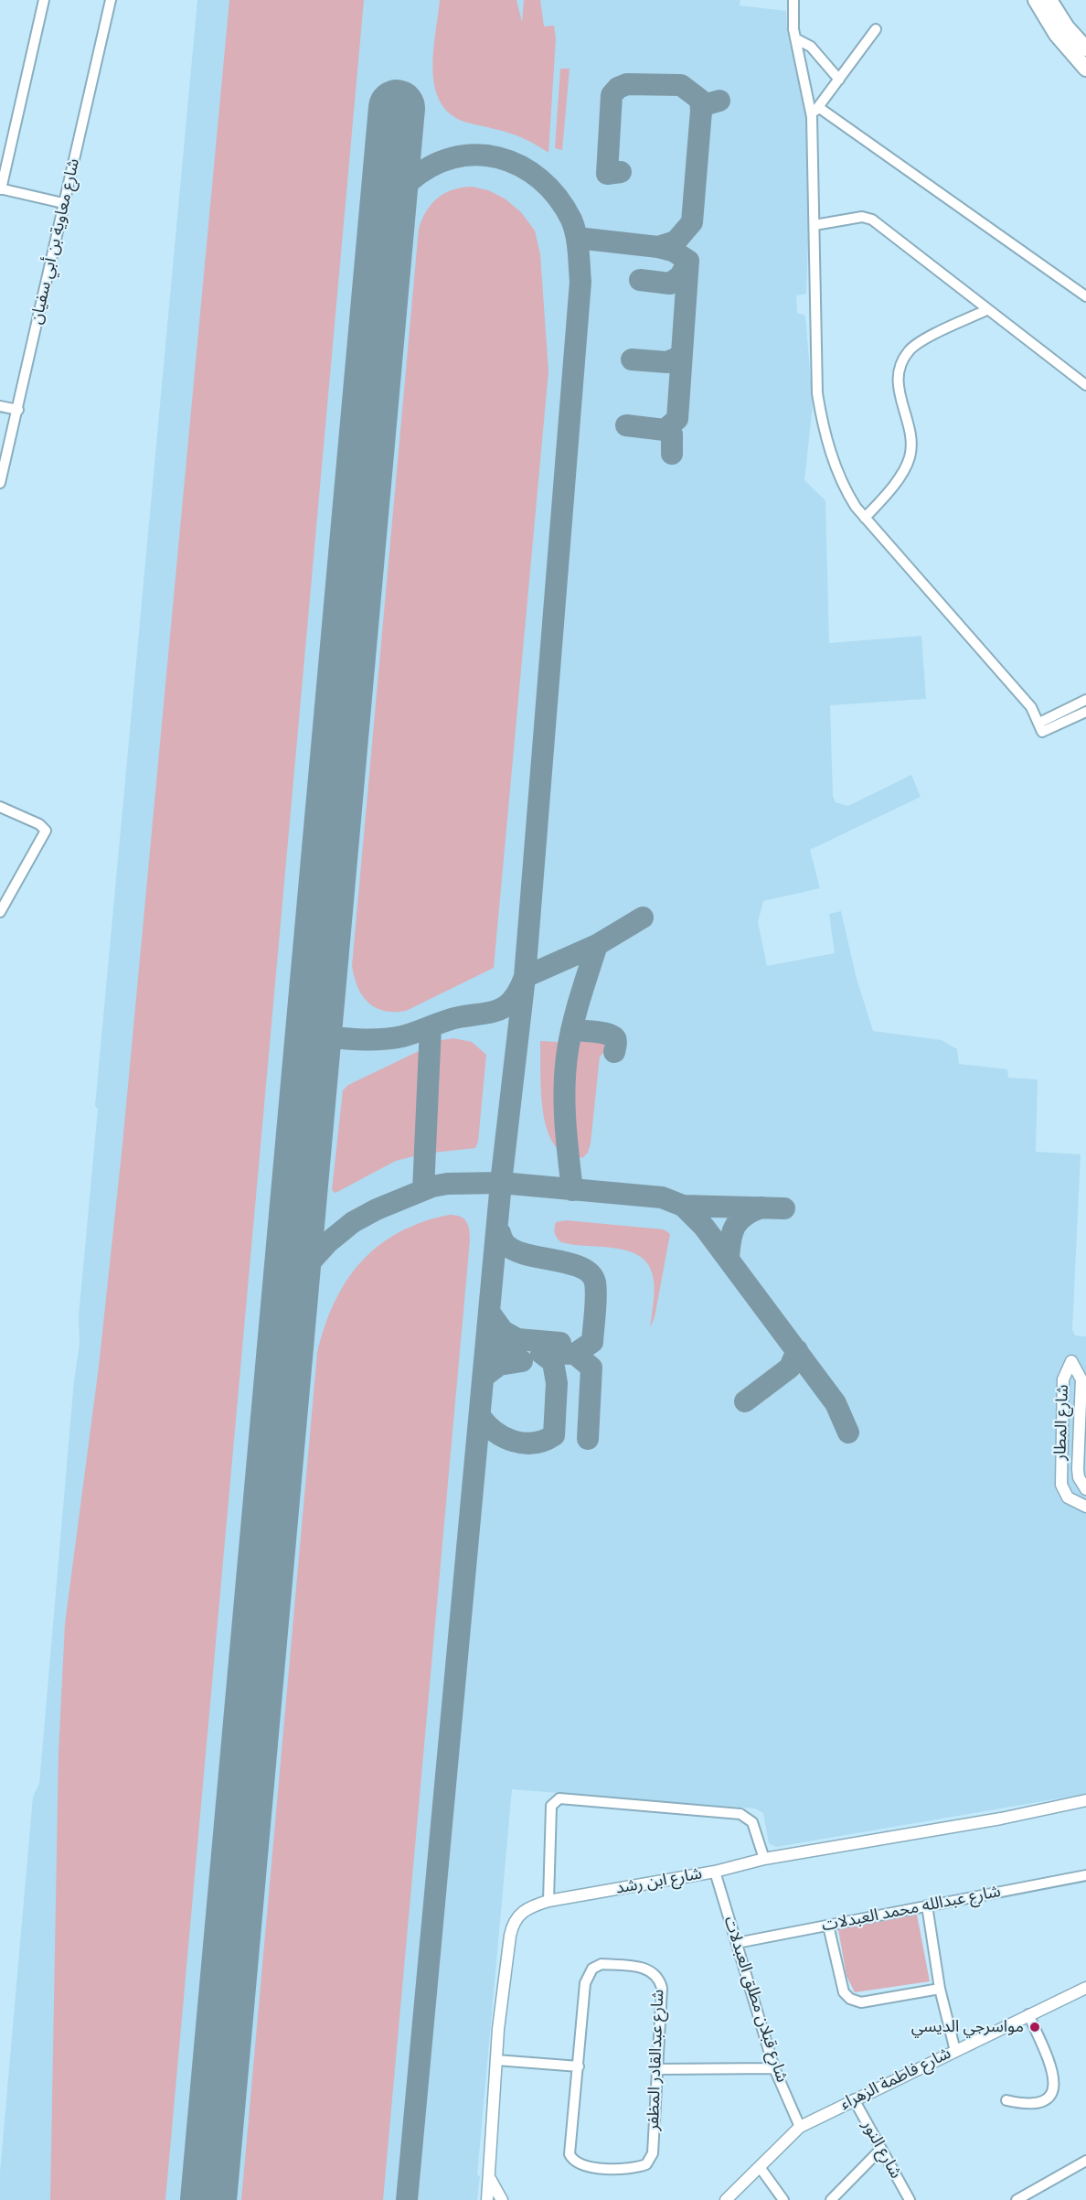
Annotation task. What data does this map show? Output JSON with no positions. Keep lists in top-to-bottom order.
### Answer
{
  "streets": {
    "street": [
      "شارع معاوية بن أبي سفيان",
      "شارع المطار",
      "شارع ابن رشد",
      "شارع عبدالله محمد العبدلات",
      "شارع قبلان مطلق العبدلات",
      "شارع عبدالقادر المظفر",
      "شارع فاطمة الزهراء",
      "شارع النور"
    ]
  },
  "crossings": [
    ["شارع ابن رشد", "شارع قبلان مطلق العبدلات"],
    ["شارع عبدالله محمد العبدلات", "شارع قبلان مطلق العبدلات"],
    ["شارع قبلان مطلق العبدلات", "شارع فاطمة الزهراء"],
    ["شارع فاطمة الزهراء", "شارع النور"]
  ],
  "places": ["مواسرجي الديسي"]
}
